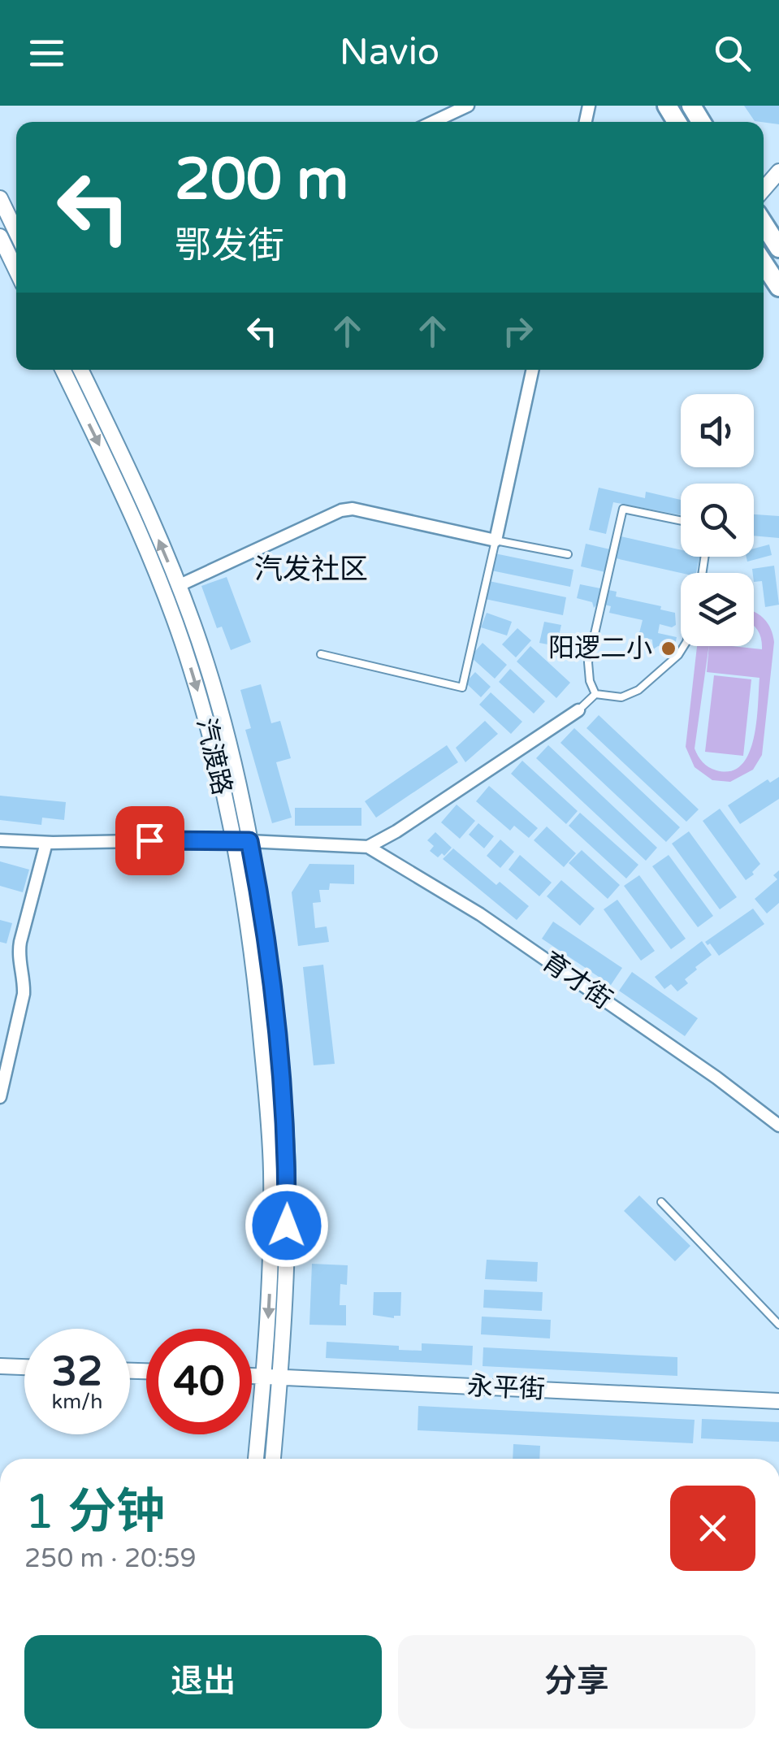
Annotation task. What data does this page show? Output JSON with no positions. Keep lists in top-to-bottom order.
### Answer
{
  "streets": {
    "street": ["汽渡路", "育才街", "永平街"]
  },
  "crossings": [
    ["汽渡路", "永平街"]
  ],
  "districts": ["汽发社区"],
  "places": ["阳逻二小"],
  "page": {
    "header": "Navio",
    "turn": ["200 m", "鄂发街"],
    "speed": "32 km/h",
    "limit": "40",
    "heading": ["1 分钟", "250 m · 20:59"],
    "buttons": ["退出", "分享"]
  }
}
